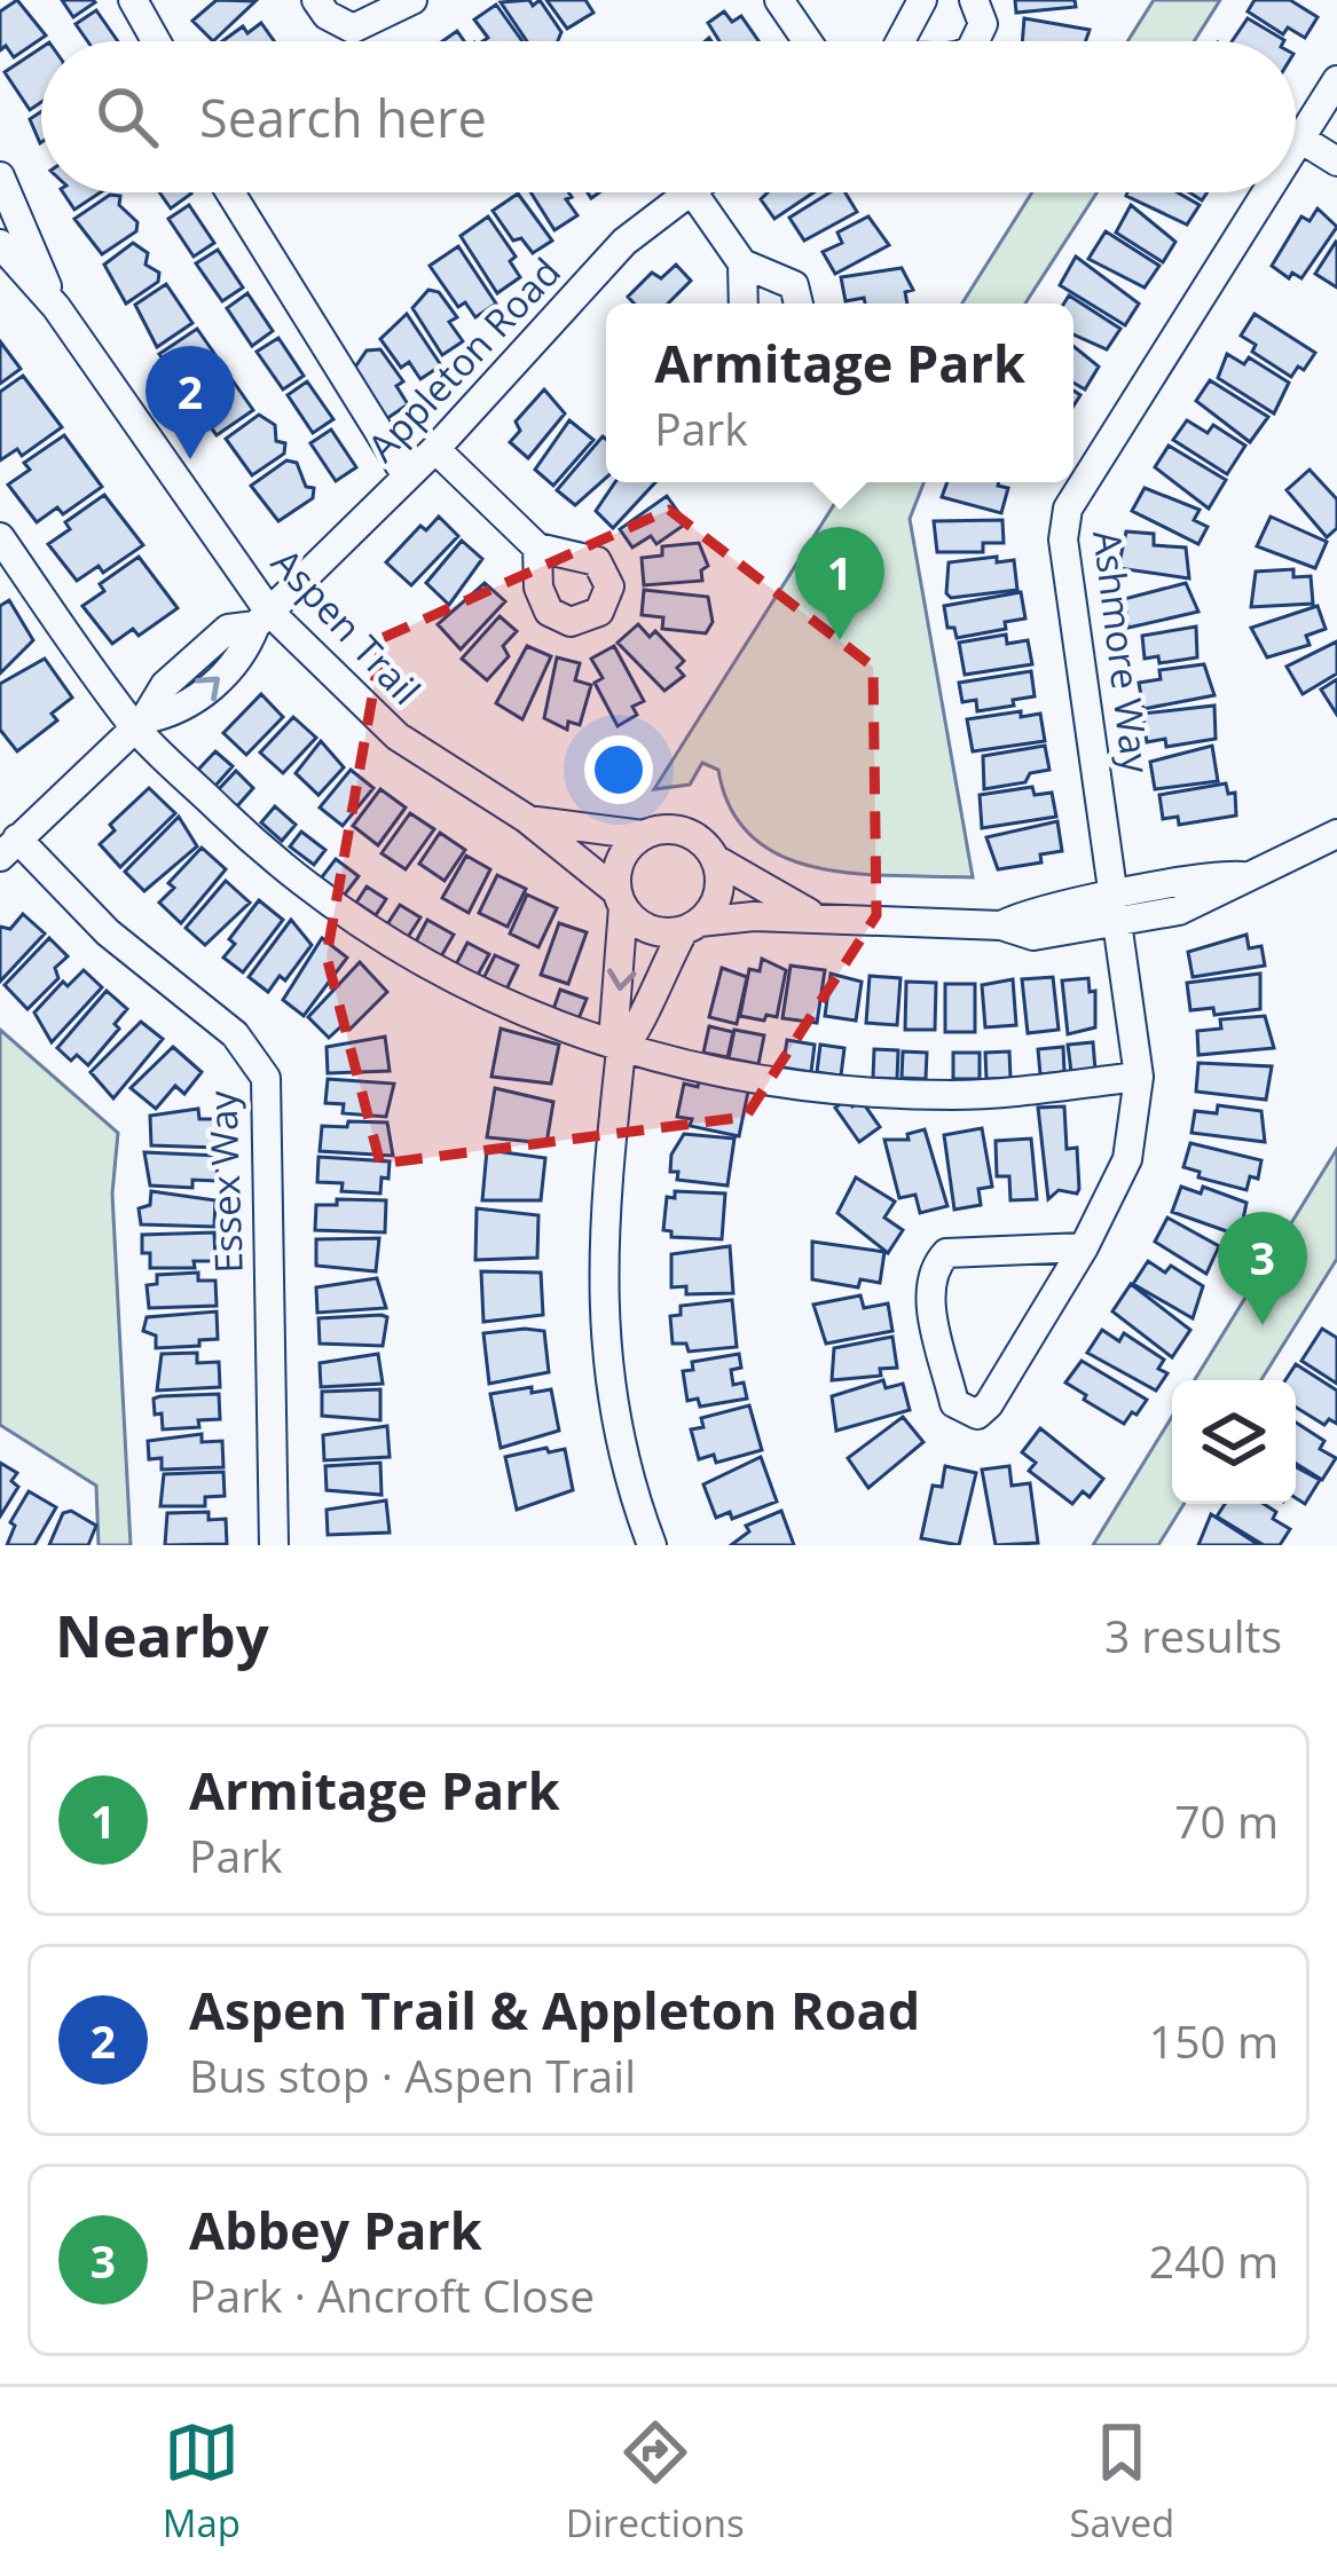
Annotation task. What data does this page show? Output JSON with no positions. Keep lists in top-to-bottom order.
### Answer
{
  "streets": {
    "street": [
      "Appleton Road",
      "Aspen Trail",
      "Ashmore Way",
      "Essex Way"
    ]
  },
  "crossings": [
    ["Appleton Road", "Aspen Trail"],
    ["Appleton Road", "Essex Way"],
    ["Aspen Trail", "Ashmore Way"]
  ],
  "page": {
    "search": "Search here",
    "popup": ["Armitage Park", "Park"],
    "pins": ["2", "1", "3"],
    "heading": ["Nearby", "3 results"],
    "list": [
      {
        "mark": "1",
        "name": "Armitage Park",
        "note": "Park",
        "value": "70 m"
      },
      {
        "mark": "2",
        "name": "Aspen Trail & Appleton Road",
        "note": "Bus stop · Aspen Trail",
        "value": "150 m"
      },
      {
        "mark": "3",
        "name": "Abbey Park",
        "note": "Park · Ancroft Close",
        "value": "240 m"
      }
    ],
    "nav": ["Map", "Directions", "Saved"]
  }
}
